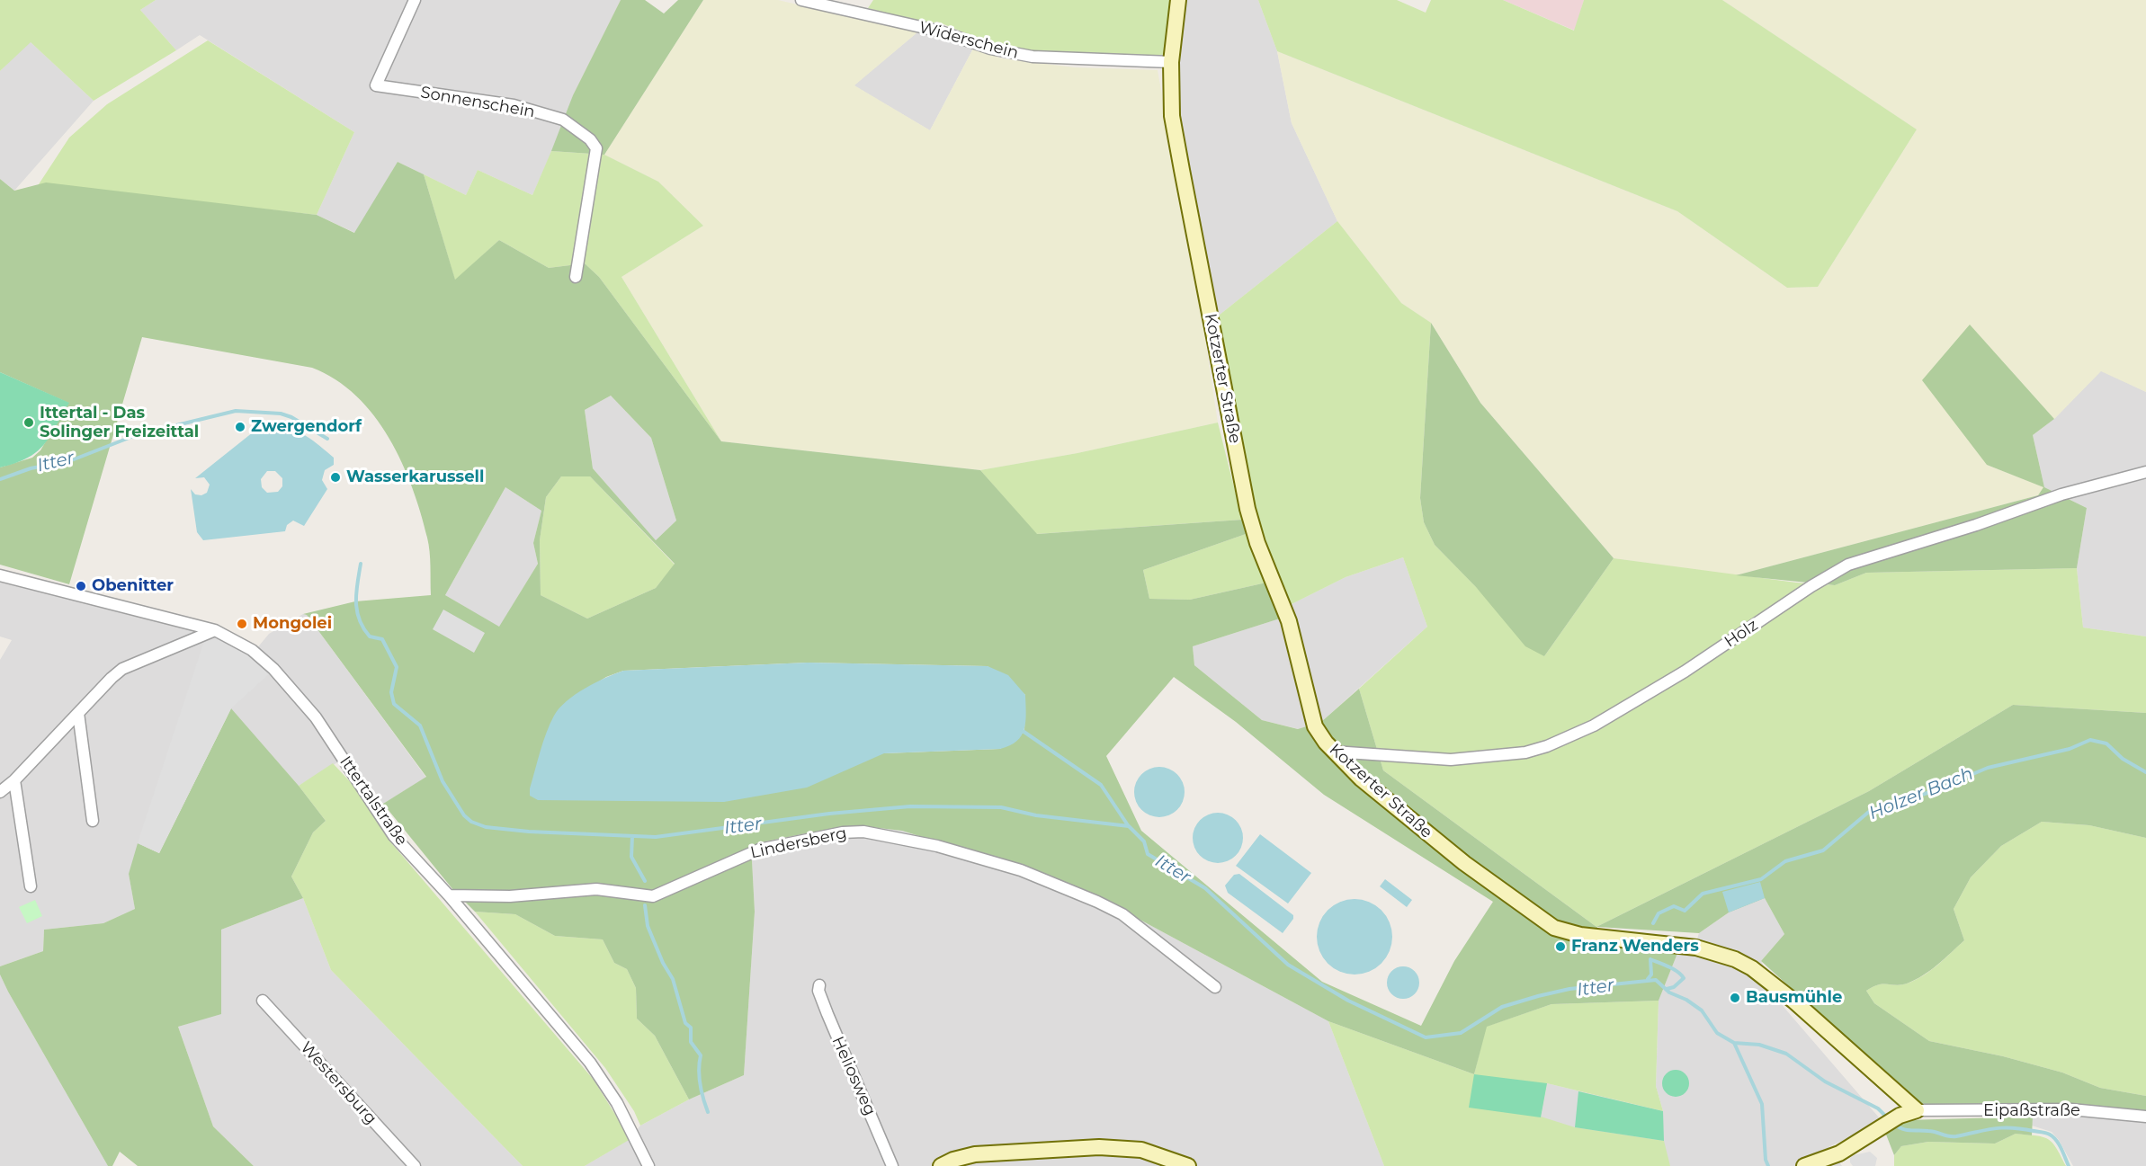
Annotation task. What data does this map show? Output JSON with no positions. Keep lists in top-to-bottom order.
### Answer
{
  "streets": {
    "street": [
      "Widerschein",
      "Sonnenschein",
      "Kotzerter Straße",
      "Holz",
      "Ittertalstraße",
      "Lindersberg",
      "Heliosweg",
      "Westersburg",
      "Eipaßstraße"
    ]
  },
  "crossings": [
    ["Widerschein", "Kotzerter Straße"],
    ["Kotzerter Straße", "Holz"],
    ["Kotzerter Straße", "Eipaßstraße"],
    ["Ittertalstraße", "Lindersberg"]
  ],
  "water": ["Itter", "Holzer Bach"],
  "places": [
    "Ittertal - Das Solinger Freizeittal",
    "Zwergendorf",
    "Wasserkarussell",
    "Obenitter",
    "Mongolei",
    "Franz Wenders",
    "Bausmühle"
  ]
}
